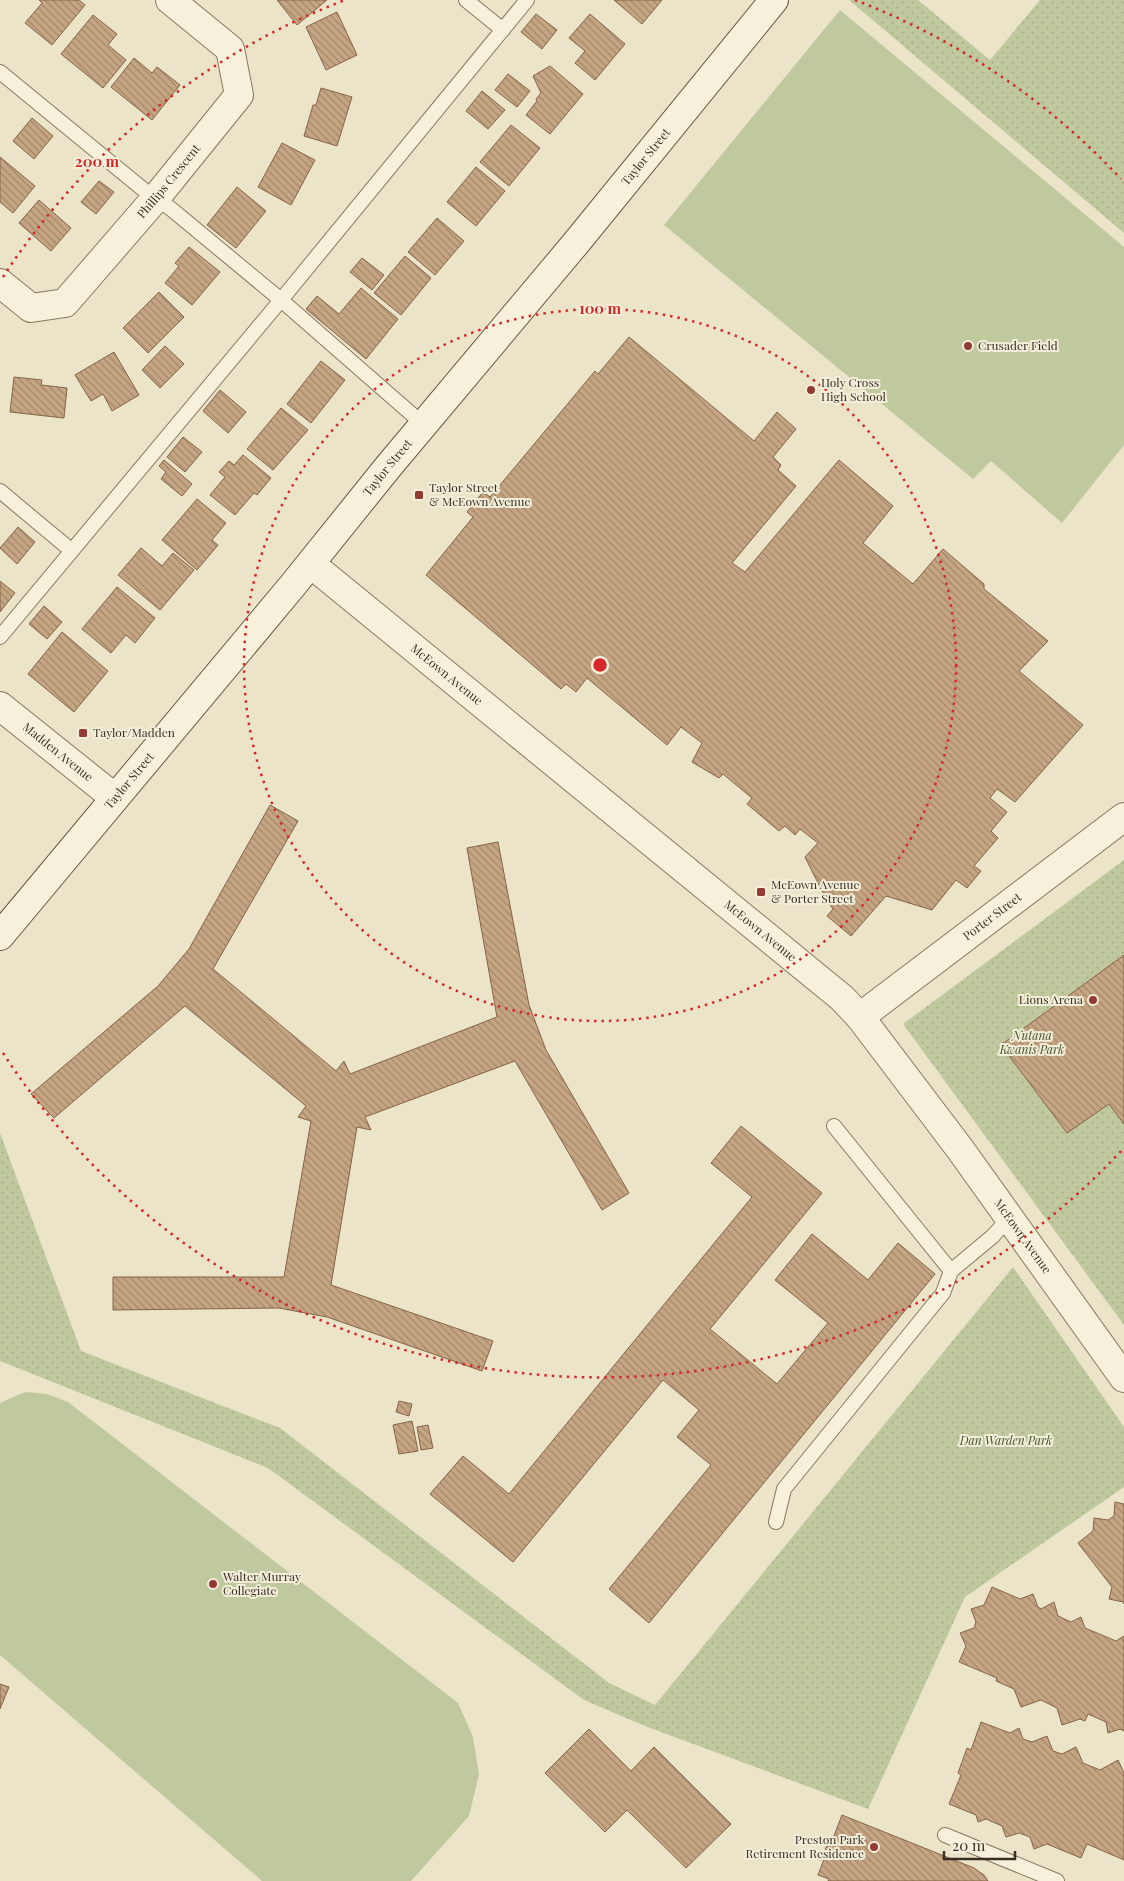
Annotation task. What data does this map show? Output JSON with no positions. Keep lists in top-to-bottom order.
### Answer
{
  "streets": {
    "street": [
      "Taylor Street",
      "Phillips Crescent",
      "McEown Avenue",
      "Madden Avenue",
      "Porter Street"
    ]
  },
  "crossings": [
    ["Taylor Street", "McEown Avenue"],
    ["Taylor Street", "Madden Avenue"],
    ["McEown Avenue", "Porter Street"]
  ],
  "parks": ["Nutana Kwanis Park", "Dan Warden Park"],
  "places": {
    "other": [
      "Crusader Field",
      "Holy Cross High School",
      "Lions Arena",
      "Walter Murray Collegiate",
      "Preston Park Retirement Residence"
    ],
    "transit": ["Taylor Street & McEown Avenue", "Taylor/Madden", "McEown Avenue & Porter Street"]
  },
  "scale_bar": "20 m",
  "rings": ["200 m", "100 m"]
}
